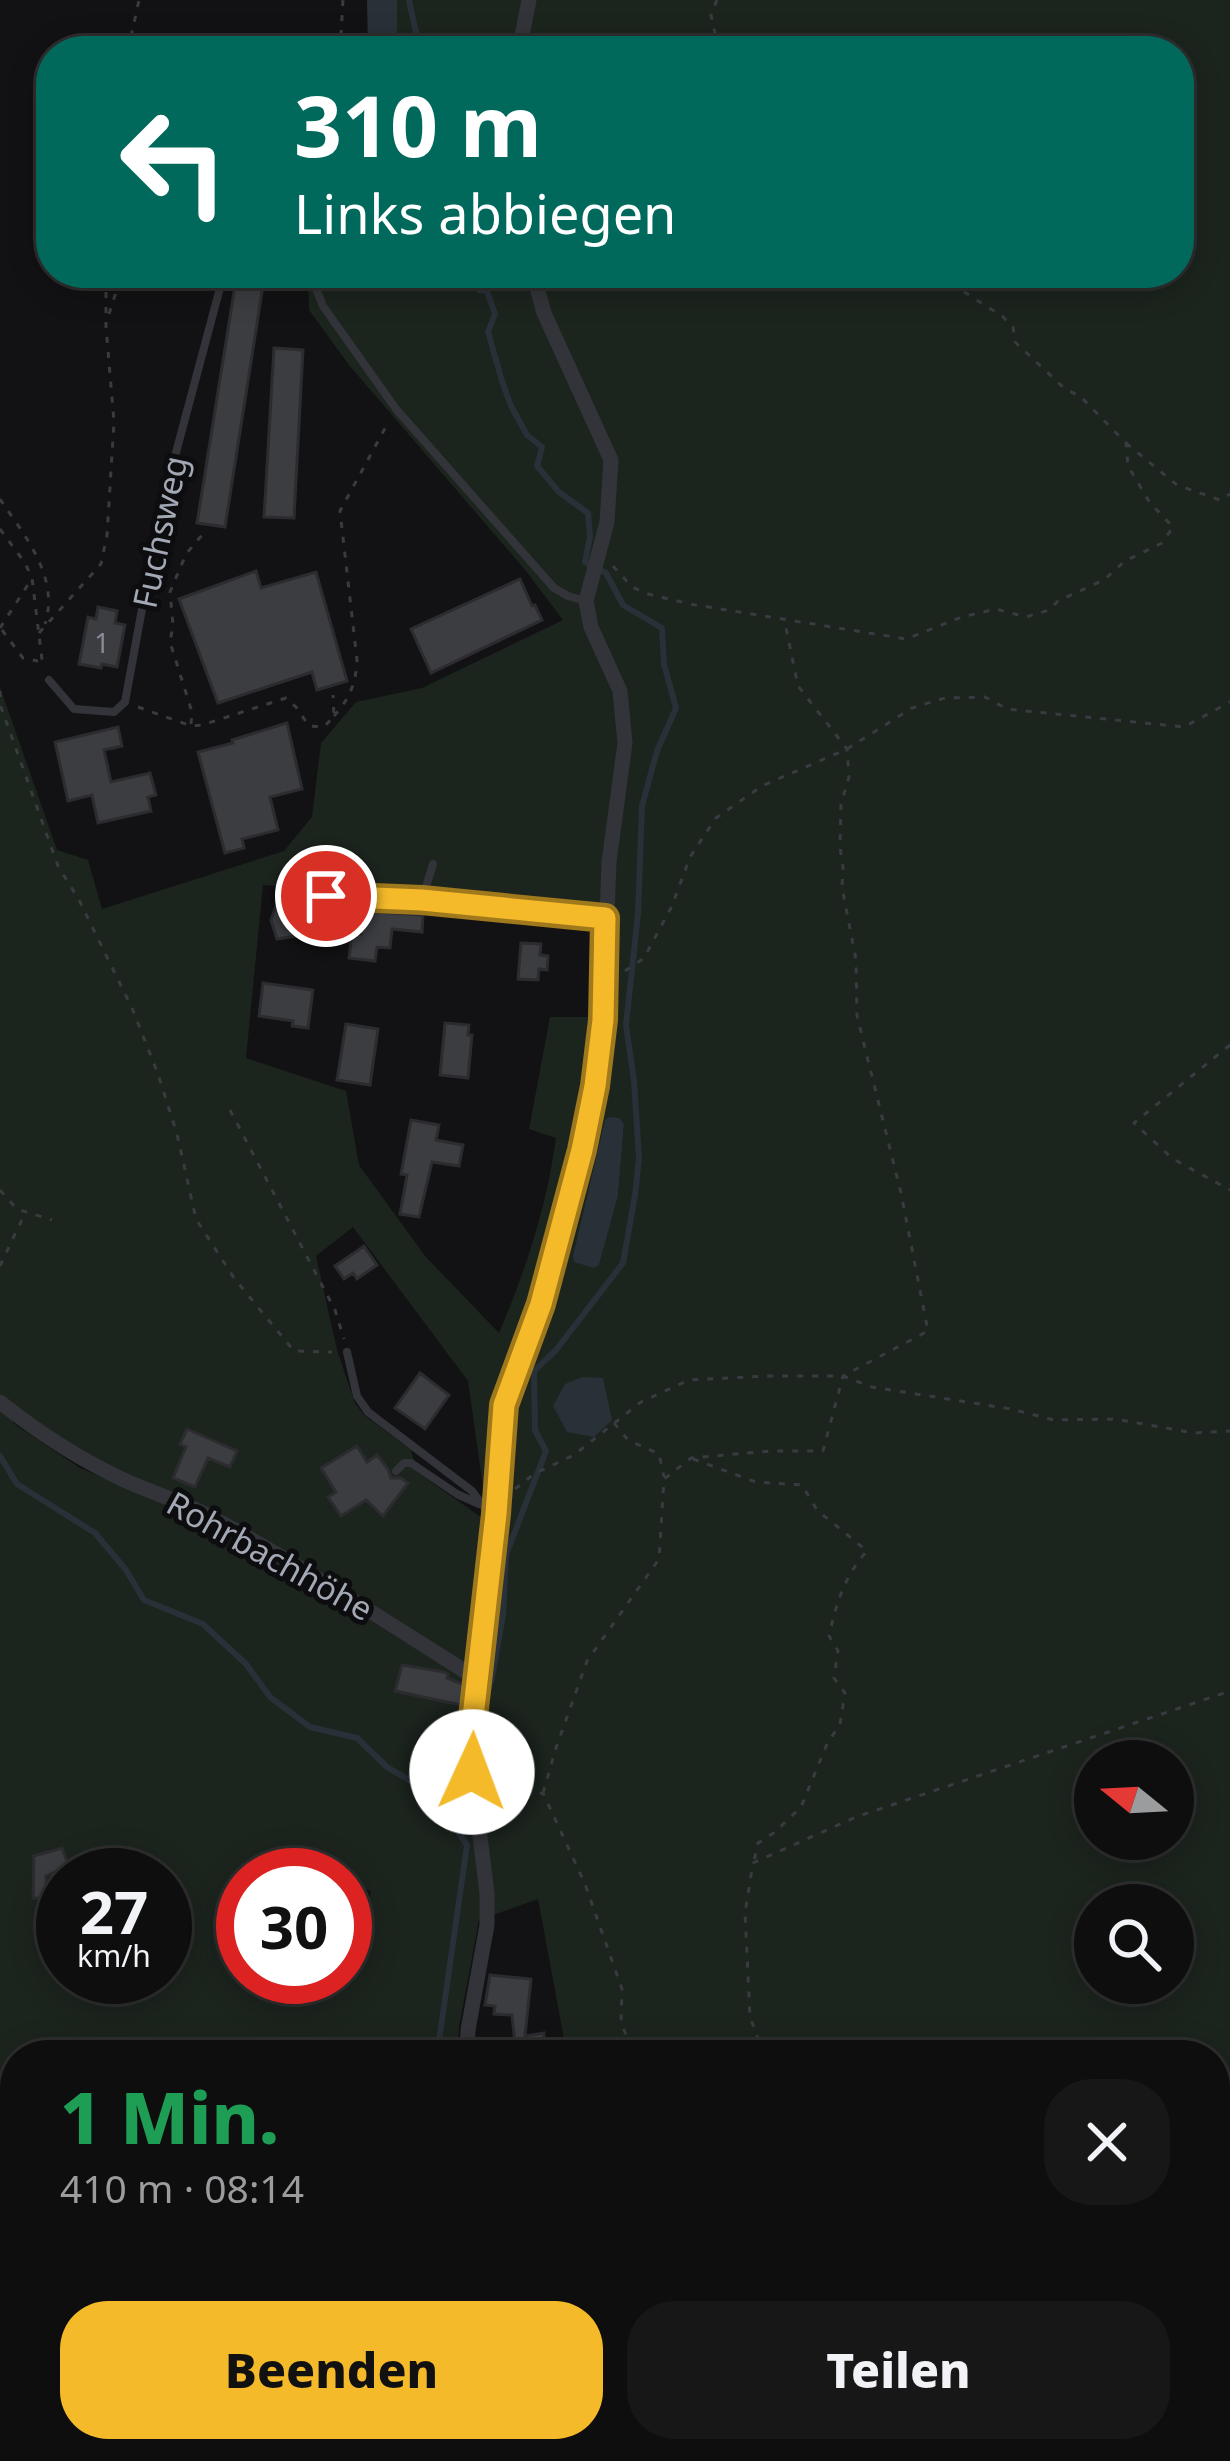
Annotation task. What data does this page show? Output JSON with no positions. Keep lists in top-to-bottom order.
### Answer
{
  "streets": {
    "street": ["Rohrbachhöhe"],
    "lane": ["Fuchsweg"]
  },
  "house_numbers": ["1"],
  "north": "left",
  "page": {
    "turn": ["310 m", "Links abbiegen"],
    "speed": "27 km/h",
    "limit": "30",
    "heading": ["1 Min.", "410 m · 08:14"],
    "buttons": ["Beenden", "Teilen"]
  }
}
